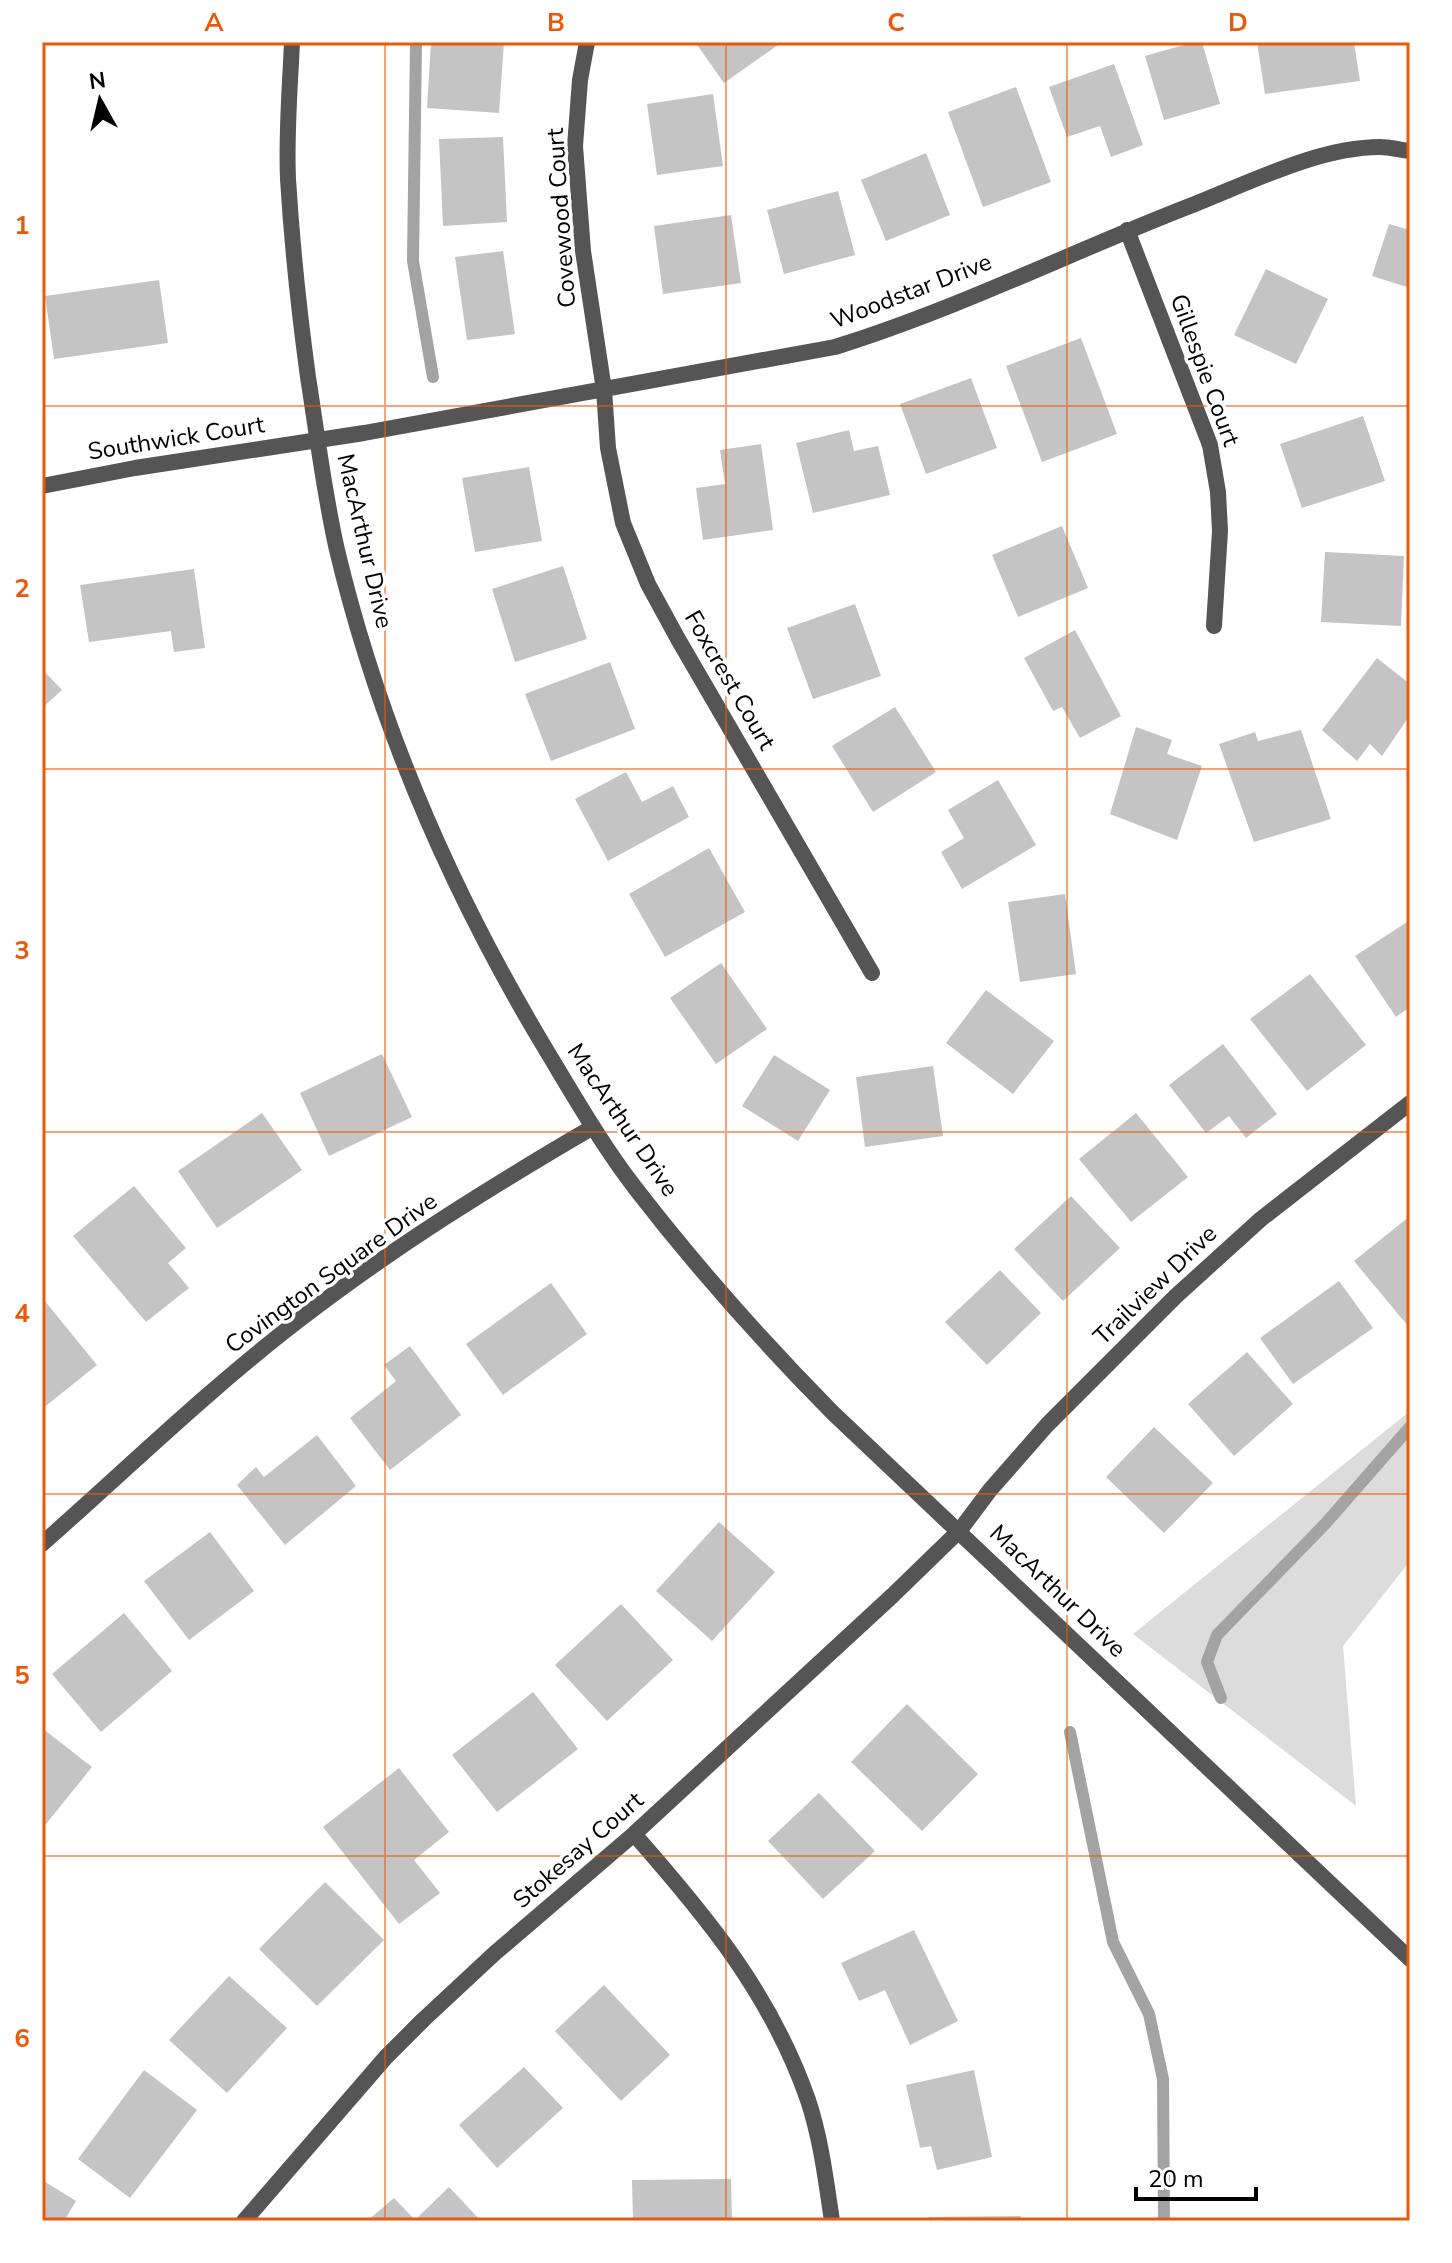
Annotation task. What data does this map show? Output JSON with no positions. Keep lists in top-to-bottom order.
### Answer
{
  "streets": {
    "street": [
      "Covewood Court",
      "Woodstar Drive",
      "Gillespie Court",
      "Southwick Court",
      "MacArthur Drive",
      "Foxcrest Court",
      "Covington Square Drive",
      "Trailview Drive",
      "Stokesay Court"
    ]
  },
  "crossings": [
    ["Covewood Court", "Woodstar Drive"],
    ["Covewood Court", "Foxcrest Court"],
    ["Woodstar Drive", "Gillespie Court"],
    ["Woodstar Drive", "Southwick Court"],
    ["Woodstar Drive", "MacArthur Drive"],
    ["Woodstar Drive", "Foxcrest Court"],
    ["Southwick Court", "MacArthur Drive"],
    ["MacArthur Drive", "Covington Square Drive"],
    ["MacArthur Drive", "Trailview Drive"],
    ["MacArthur Drive", "Stokesay Court"],
    ["Trailview Drive", "Stokesay Court"]
  ],
  "scale_bar": "20 m",
  "north": "top",
  "grid": {
    "columns": [
      "A",
      "B",
      "C",
      "D"
    ],
    "rows": [
      "1",
      "2",
      "3",
      "4",
      "5",
      "6"
    ]
  }
}
